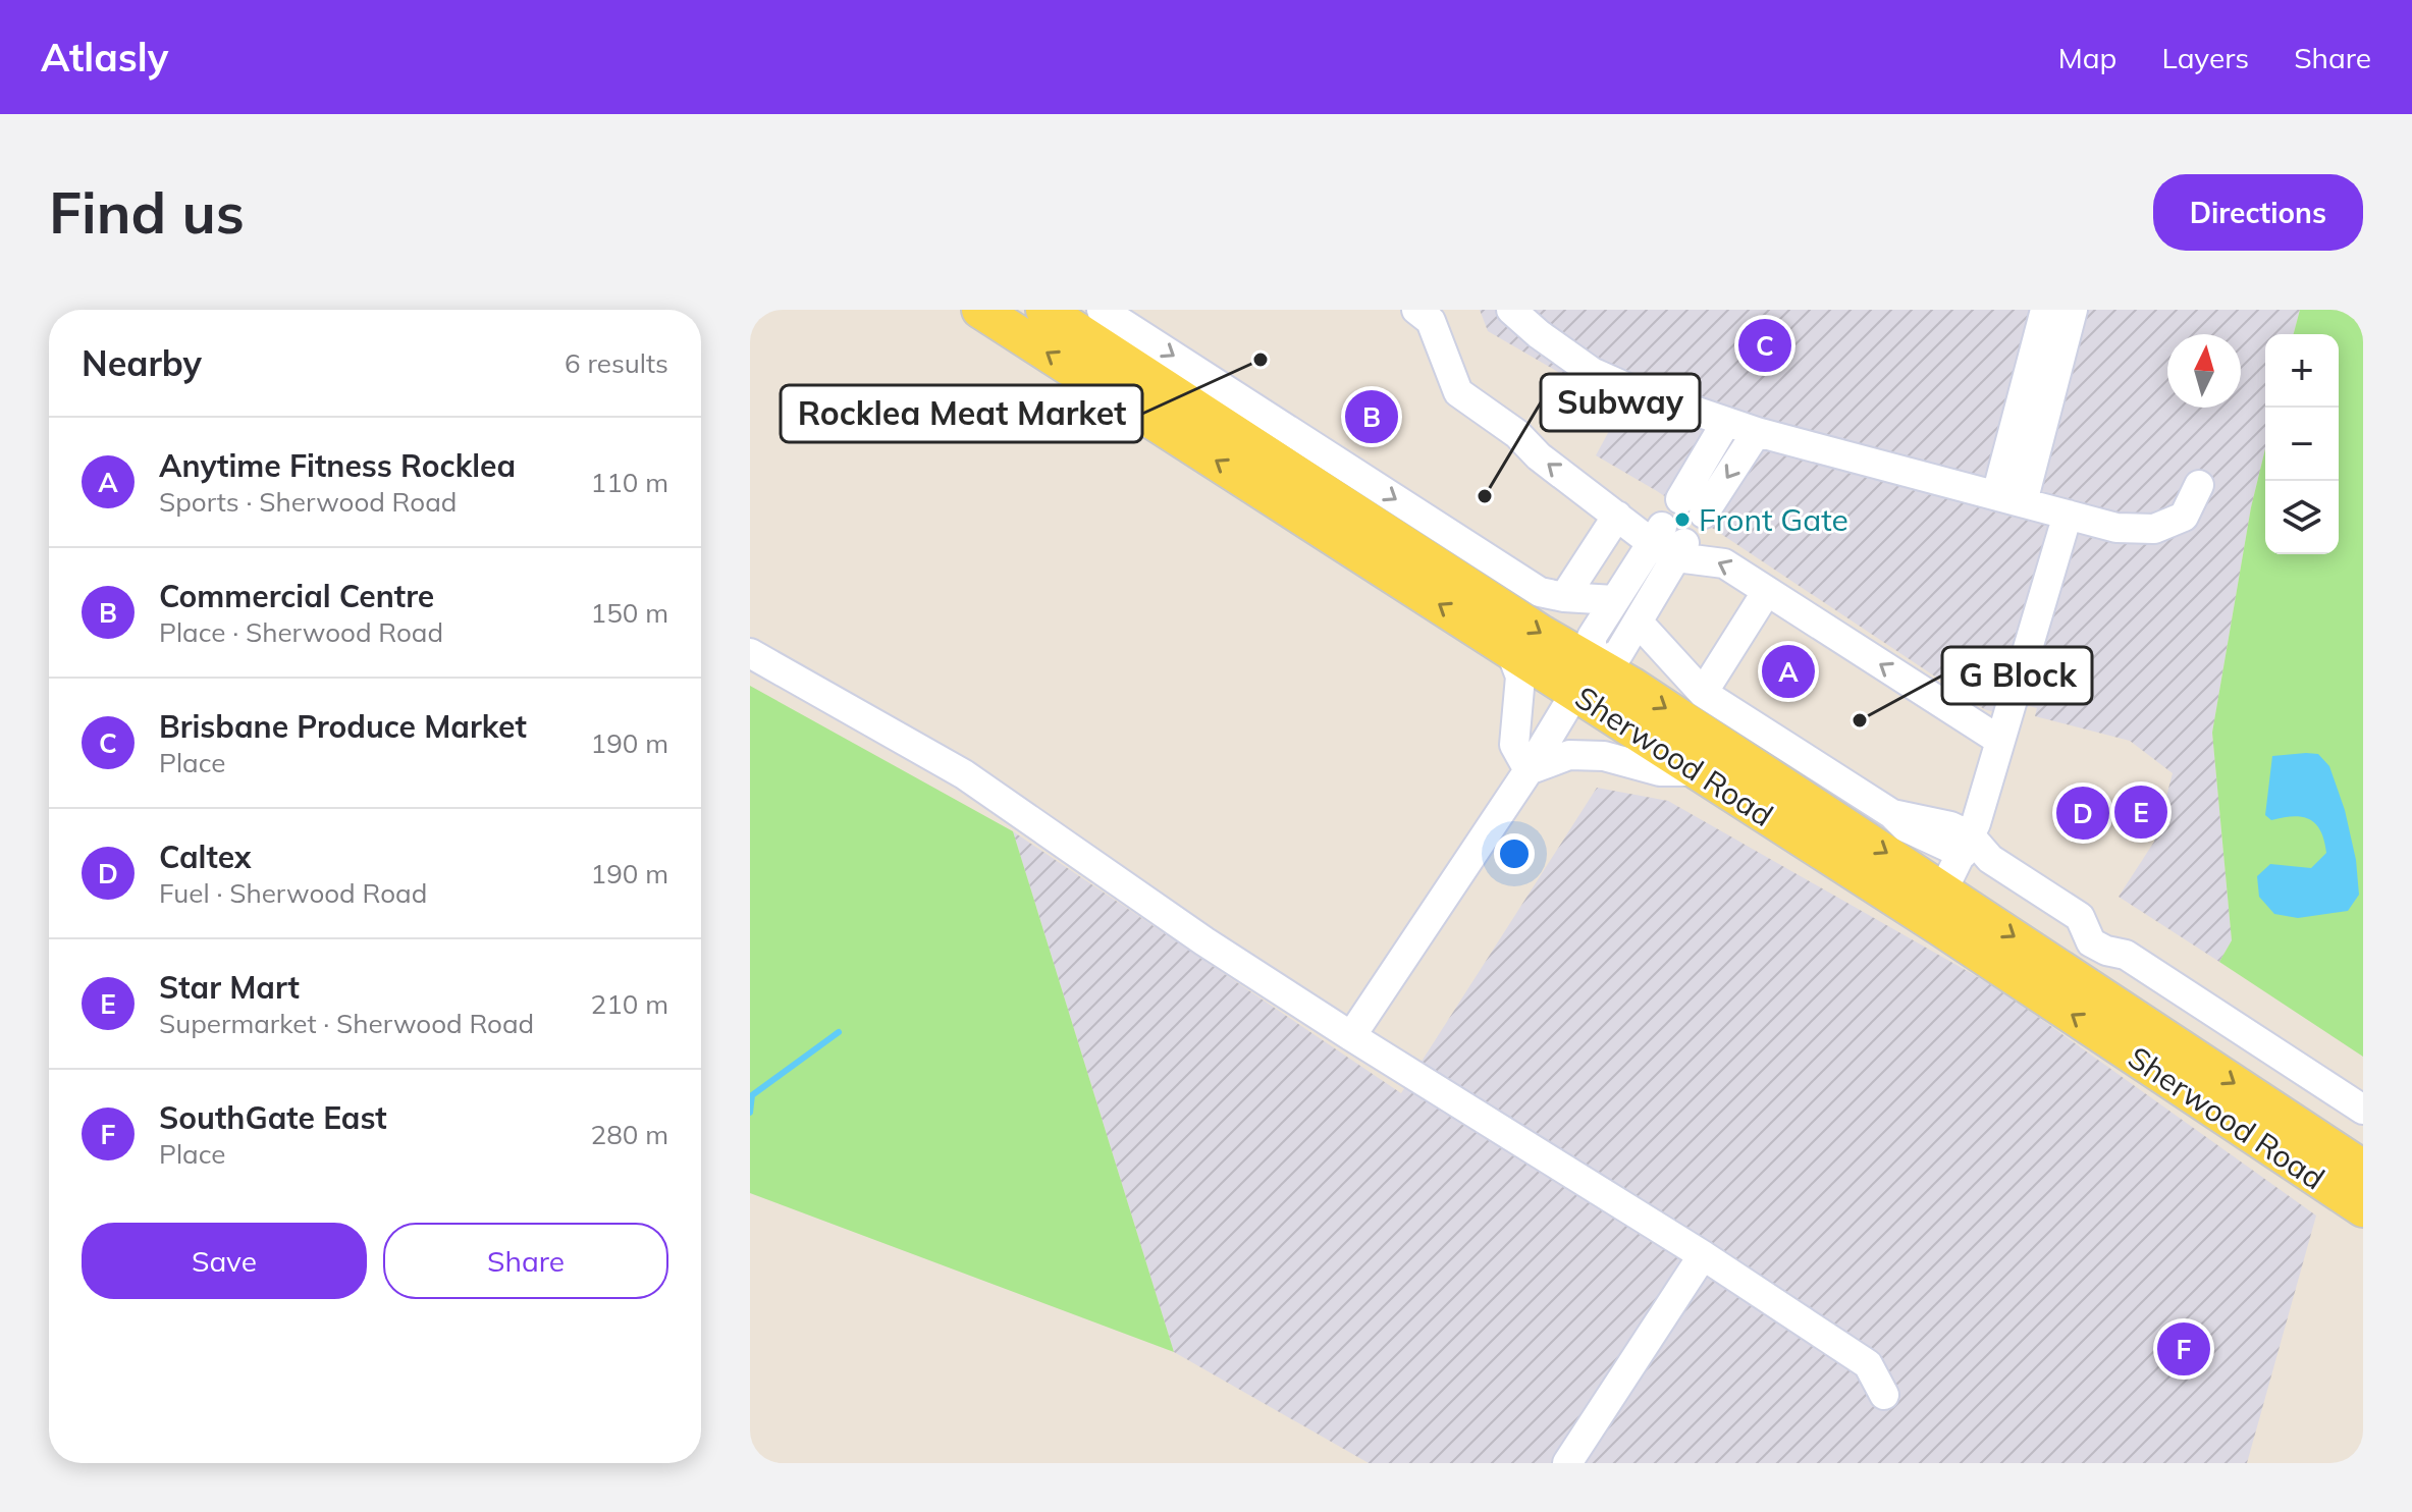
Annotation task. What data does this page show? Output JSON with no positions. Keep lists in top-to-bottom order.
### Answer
{
  "streets": {
    "main road": ["Sherwood Road"]
  },
  "places": [
    "Rocklea Meat Market",
    "Subway",
    "Front Gate",
    "G Block"
  ],
  "north": "top",
  "page": {
    "header": "Atlasly",
    "nav": ["Map", "Layers", "Share"],
    "buttons": [
      "Directions",
      ["Save", "Share"]
    ],
    "title": "Find us",
    "heading": ["Nearby", "6 results"],
    "pins": [
      "C",
      "B",
      "A",
      "E",
      "D",
      "F"
    ],
    "map_buttons": ["+", "−"],
    "list": [
      {
        "mark": "A",
        "name": "Anytime Fitness Rocklea",
        "note": "Sports · Sherwood Road",
        "value": "110 m"
      },
      {
        "mark": "B",
        "name": "Commercial Centre",
        "note": "Place · Sherwood Road",
        "value": "150 m"
      },
      {
        "mark": "C",
        "name": "Brisbane Produce Market",
        "note": "Place",
        "value": "190 m"
      },
      {
        "mark": "D",
        "name": "Caltex",
        "note": "Fuel · Sherwood Road",
        "value": "190 m"
      },
      {
        "mark": "E",
        "name": "Star Mart",
        "note": "Supermarket · Sherwood Road",
        "value": "210 m"
      },
      {
        "mark": "F",
        "name": "SouthGate East",
        "note": "Place",
        "value": "280 m"
      }
    ]
  }
}
